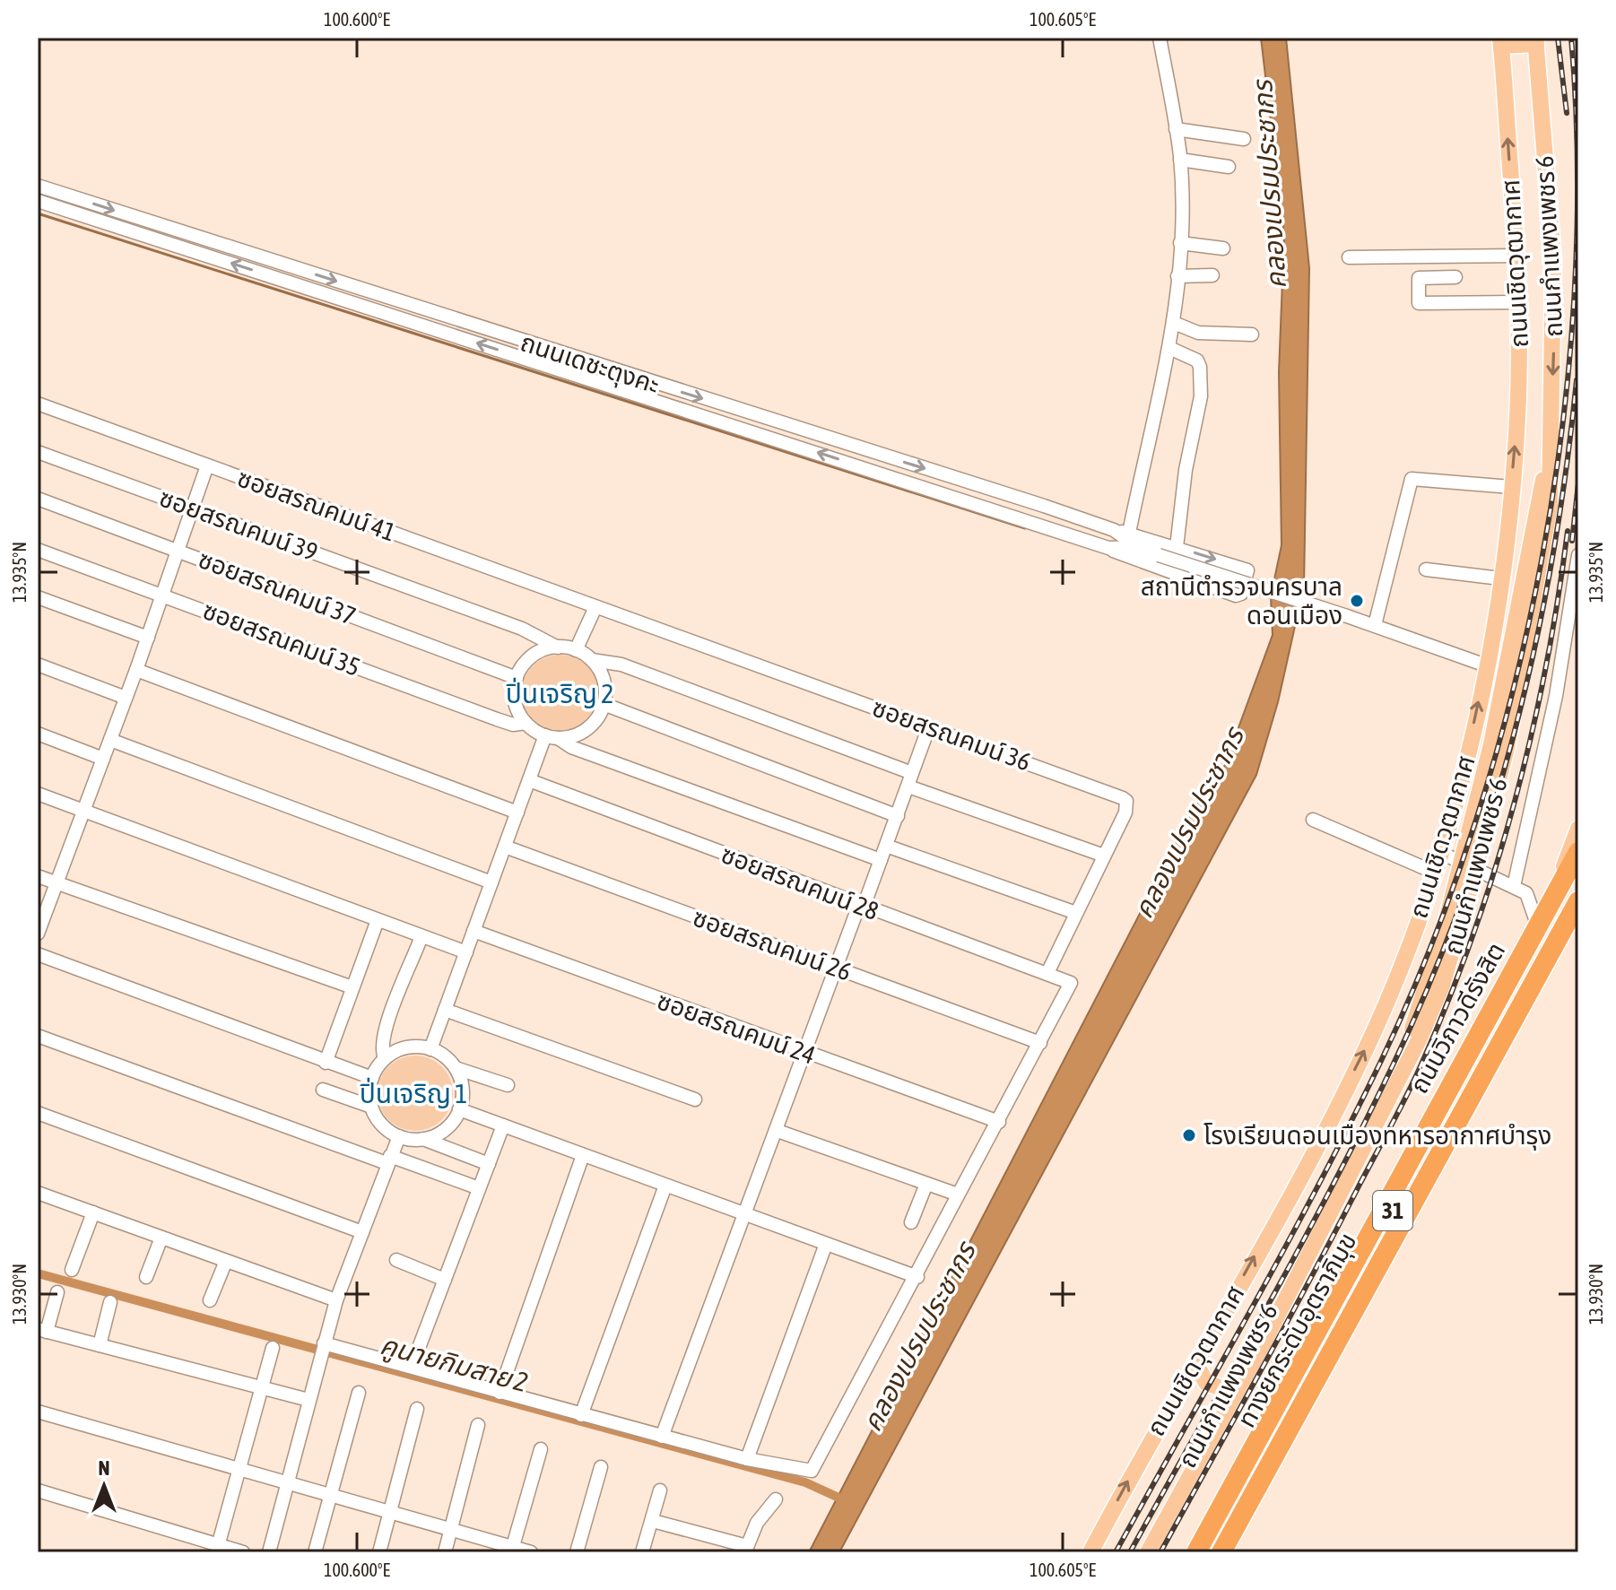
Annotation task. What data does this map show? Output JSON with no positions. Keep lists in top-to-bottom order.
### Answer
{
  "streets": {
    "highway": ["ถนนวิภาวดีรังสิต", "31", "ทางยกระดับอุตราภิมุข"],
    "main road": ["ถนนกำแพงเพชร 6", "ถนนเชิดวุฒากาศ"],
    "street": [
      "ถนนเดชะตุงคะ",
      "ซอยสรณคมน์ 41",
      "ซอยสรณคมน์ 39",
      "ซอยสรณคมน์ 37",
      "ซอยสรณคมน์ 35",
      "ซอยสรณคมน์ 36",
      "ซอยสรณคมน์ 28",
      "ซอยสรณคมน์ 26",
      "ซอยสรณคมน์ 24"
    ]
  },
  "crossings": [
    ["ถนนกำแพงเพชร 6", "ถนนเชิดวุฒากาศ"],
    ["ถนนเชิดวุฒากาศ", "ถนนเดชะตุงคะ"],
    ["ซอยสรณคมน์ 41", "ซอยสรณคมน์ 36"],
    ["ซอยสรณคมน์ 39", "ซอยสรณคมน์ 37"],
    ["ซอยสรณคมน์ 39", "ซอยสรณคมน์ 35"],
    ["ซอยสรณคมน์ 37", "ซอยสรณคมน์ 35"],
    ["ซอยสรณคมน์ 36", "ซอยสรณคมน์ 28"],
    ["ซอยสรณคมน์ 28", "ซอยสรณคมน์ 26"],
    ["ถนนวิภาวดีรังสิต", "ทางยกระดับอุตราภิมุข"]
  ],
  "one_way": ["ถนนเชิดวุฒากาศ"],
  "districts": ["ปิ่นเจริญ 2", "ปิ่นเจริญ 1"],
  "water": ["คลองเปรมประชากร", "คูนายกิมสาย 2"],
  "places": ["สถานีตำรวจนครบาล ดอนเมือง", "โรงเรียนดอนเมืองทหารอากาศบำรุง"],
  "north": "top",
  "coordinates": [
    "100.600°E",
    "100.605°E",
    "13.935°N",
    "13.930°N"
  ]
}
